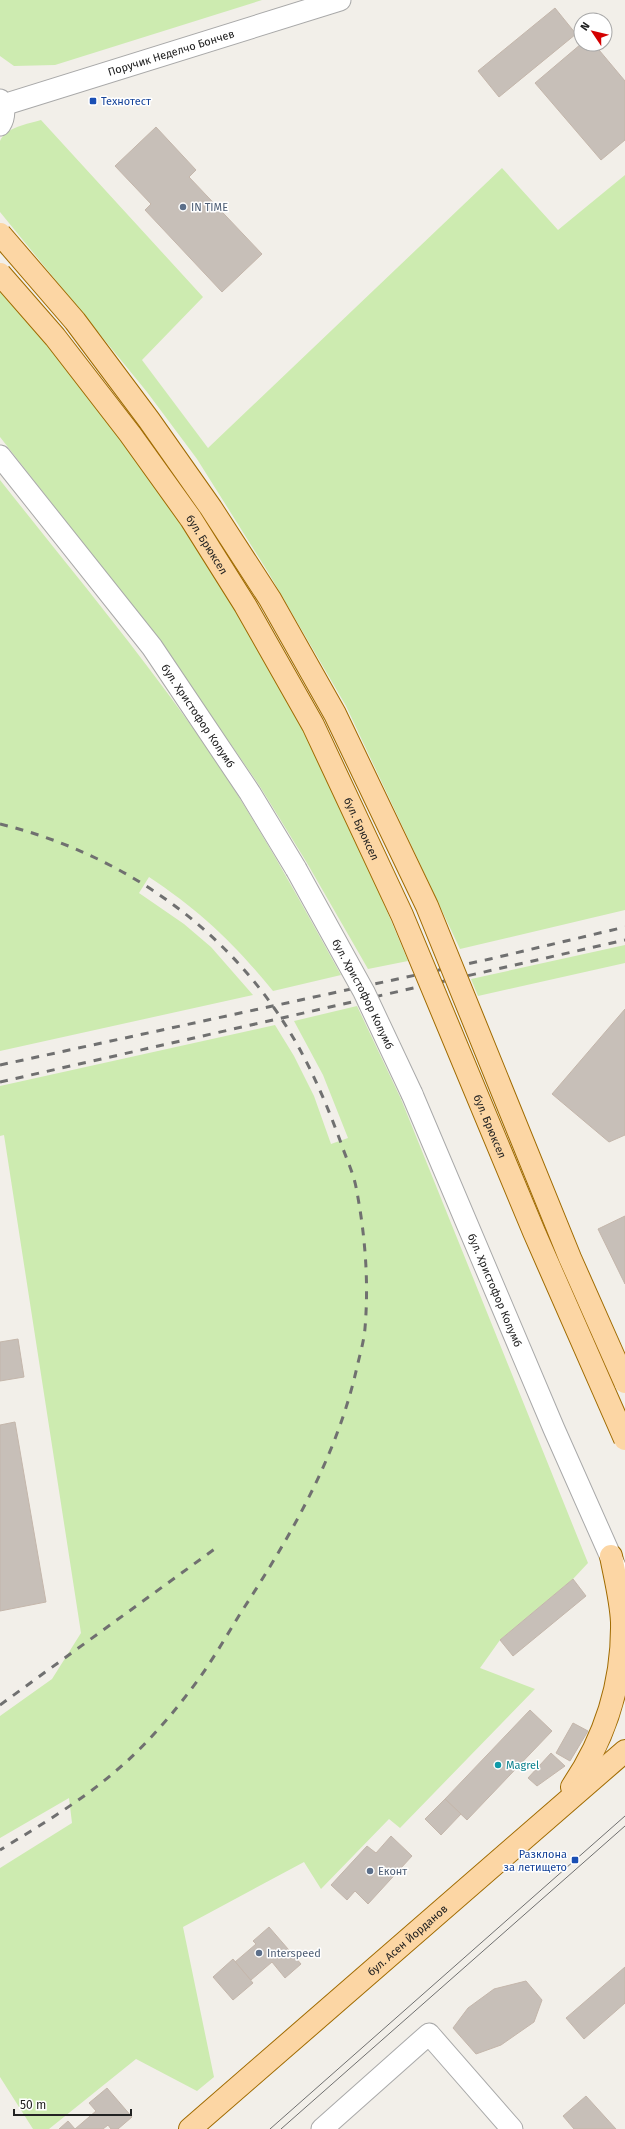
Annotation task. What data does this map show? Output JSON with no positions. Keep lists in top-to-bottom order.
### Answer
{
  "streets": {
    "main road": ["бул. Брюксел", "бул. Асен Йорданов"],
    "street": ["Поручик Неделчо Бончев", "бул. Христофор Колумб"]
  },
  "places": {
    "transit": ["Технотест", "Разклона за летището"],
    "other": [
      "IN TIME",
      "Magrel",
      "Еконт",
      "Interspeed"
    ]
  },
  "scale_bar": "50 m",
  "north": "top left"
}
